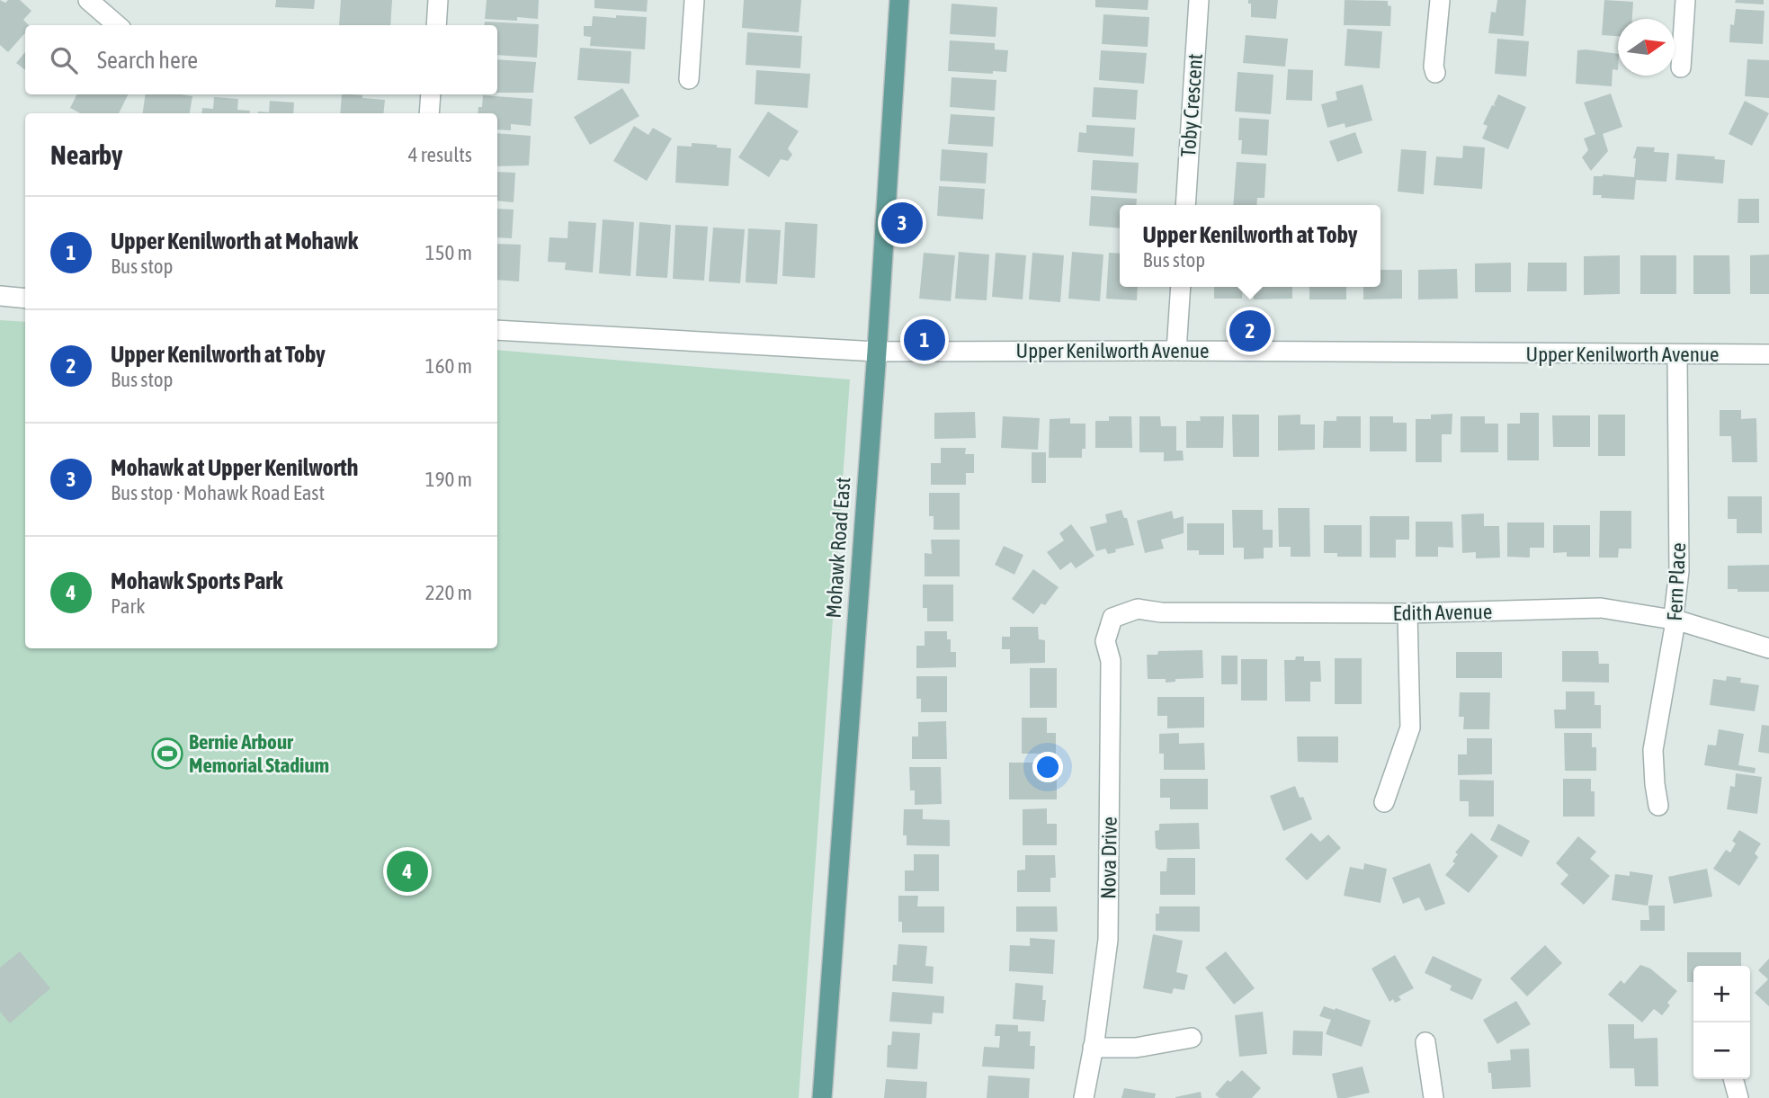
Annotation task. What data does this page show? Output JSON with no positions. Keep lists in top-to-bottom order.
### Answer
{
  "streets": {
    "main road": ["Mohawk Road East"],
    "street": [
      "Toby Crescent",
      "Upper Kenilworth Avenue",
      "Fern Place",
      "Edith Avenue",
      "Nova Drive"
    ]
  },
  "crossings": [
    ["Upper Kenilworth Avenue", "Mohawk Road East"],
    ["Upper Kenilworth Avenue", "Fern Place"],
    ["Fern Place", "Edith Avenue"],
    ["Edith Avenue", "Nova Drive"]
  ],
  "places": {
    "sports": ["Bernie Arbour Memorial Stadium"]
  },
  "north": "right",
  "page": {
    "search": "Search here",
    "heading": ["Nearby", "4 results"],
    "list": [
      {
        "mark": "1",
        "name": "Upper Kenilworth at Mohawk",
        "note": "Bus stop",
        "value": "150 m"
      },
      {
        "mark": "2",
        "name": "Upper Kenilworth at Toby",
        "note": "Bus stop",
        "value": "160 m"
      },
      {
        "mark": "3",
        "name": "Mohawk at Upper Kenilworth",
        "note": "Bus stop · Mohawk Road East",
        "value": "190 m"
      },
      {
        "mark": "4",
        "name": "Mohawk Sports Park",
        "note": "Park",
        "value": "220 m"
      }
    ],
    "pins": [
      "3",
      "2",
      "1",
      "4"
    ],
    "popup": ["Upper Kenilworth at Toby", "Bus stop"],
    "map_buttons": ["+", "−"]
  }
}
